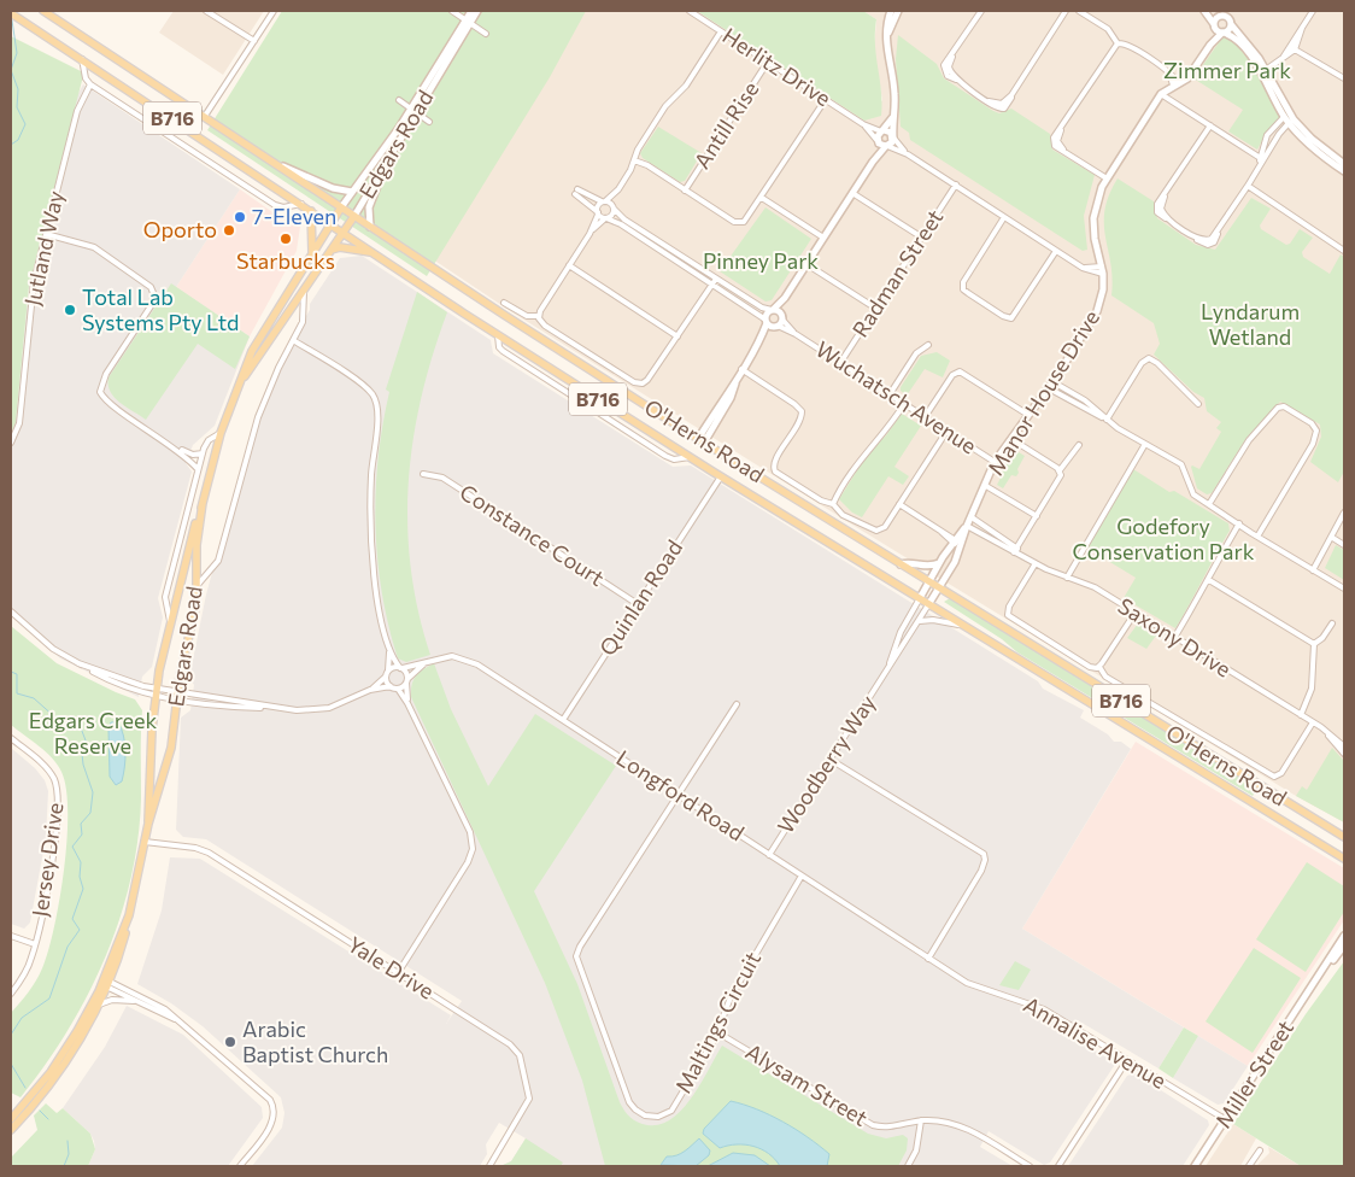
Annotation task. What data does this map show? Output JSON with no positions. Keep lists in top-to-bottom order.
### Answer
{
  "streets": {
    "main road": ["B716", "Edgars Road", "O'Herns Road"],
    "street": [
      "Herlitz Drive",
      "Antill Rise",
      "Jutland Way",
      "Radman Street",
      "Manor House Drive",
      "Wuchatsch Avenue",
      "Constance Court",
      "Quinlan Road",
      "Saxony Drive",
      "Woodberry Way",
      "Longford Road",
      "Jersey Drive",
      "Yale Drive",
      "Maltings Circuit",
      "Annalise Avenue",
      "Miller Street",
      "Alysam Street"
    ]
  },
  "crossings": [
    ["Herlitz Drive", "Antill Rise"],
    ["Edgars Road", "O'Herns Road"],
    ["Edgars Road", "Yale Drive"],
    ["Radman Street", "Wuchatsch Avenue"],
    ["Manor House Drive", "Wuchatsch Avenue"],
    ["Manor House Drive", "O'Herns Road"],
    ["Manor House Drive", "Saxony Drive"],
    ["Manor House Drive", "Woodberry Way"],
    ["O'Herns Road", "Quinlan Road"],
    ["O'Herns Road", "Woodberry Way"],
    ["Constance Court", "Quinlan Road"],
    ["Quinlan Road", "Longford Road"],
    ["Woodberry Way", "Longford Road"],
    ["Longford Road", "Maltings Circuit"],
    ["Longford Road", "Annalise Avenue"],
    ["Maltings Circuit", "Alysam Street"],
    ["Annalise Avenue", "Miller Street"]
  ],
  "parks": [
    "Zimmer Park",
    "Pinney Park",
    "Lyndarum Wetland",
    "Godefory Conservation Park",
    "Edgars Creek Reserve"
  ],
  "places": [
    "7-Eleven",
    "Oporto",
    "Starbucks",
    "Total Lab Systems Pty Ltd",
    "Arabic Baptist Church"
  ]
}
